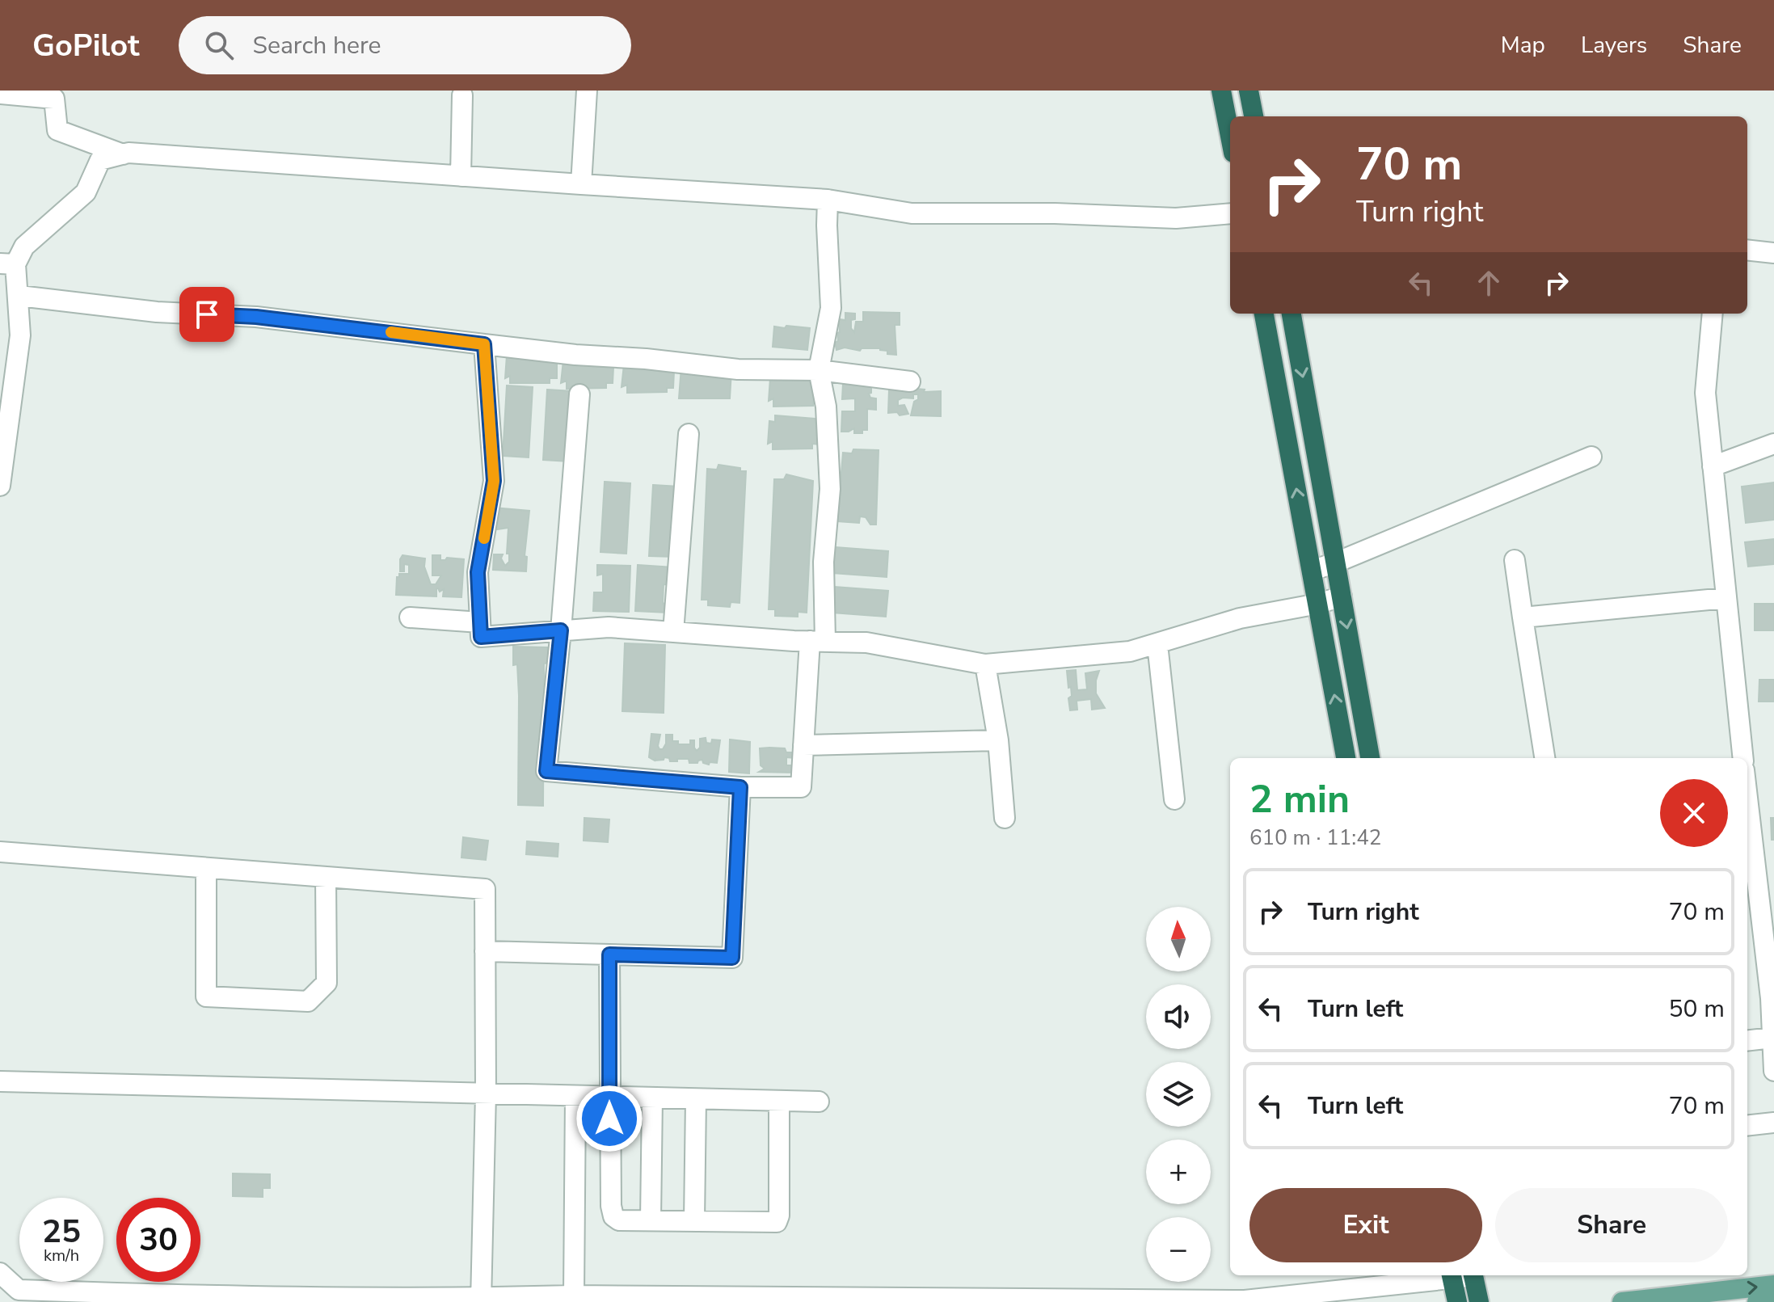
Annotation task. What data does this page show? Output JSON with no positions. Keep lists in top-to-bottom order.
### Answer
{
  "north": "top",
  "page": {
    "header": "GoPilot",
    "search": "Search here",
    "nav": ["Map", "Layers", "Share"],
    "turn": ["70 m", "Turn right"],
    "heading": ["2 min", "610 m · 11:42"],
    "list": [
      {
        "name": "Turn right",
        "value": "70 m"
      },
      {
        "name": "Turn left",
        "value": "50 m"
      },
      {
        "name": "Turn left",
        "value": "70 m"
      }
    ],
    "map_buttons": ["+", "−"],
    "buttons": ["Exit", "Share"],
    "speed": "25 km/h",
    "limit": "30"
  }
}
